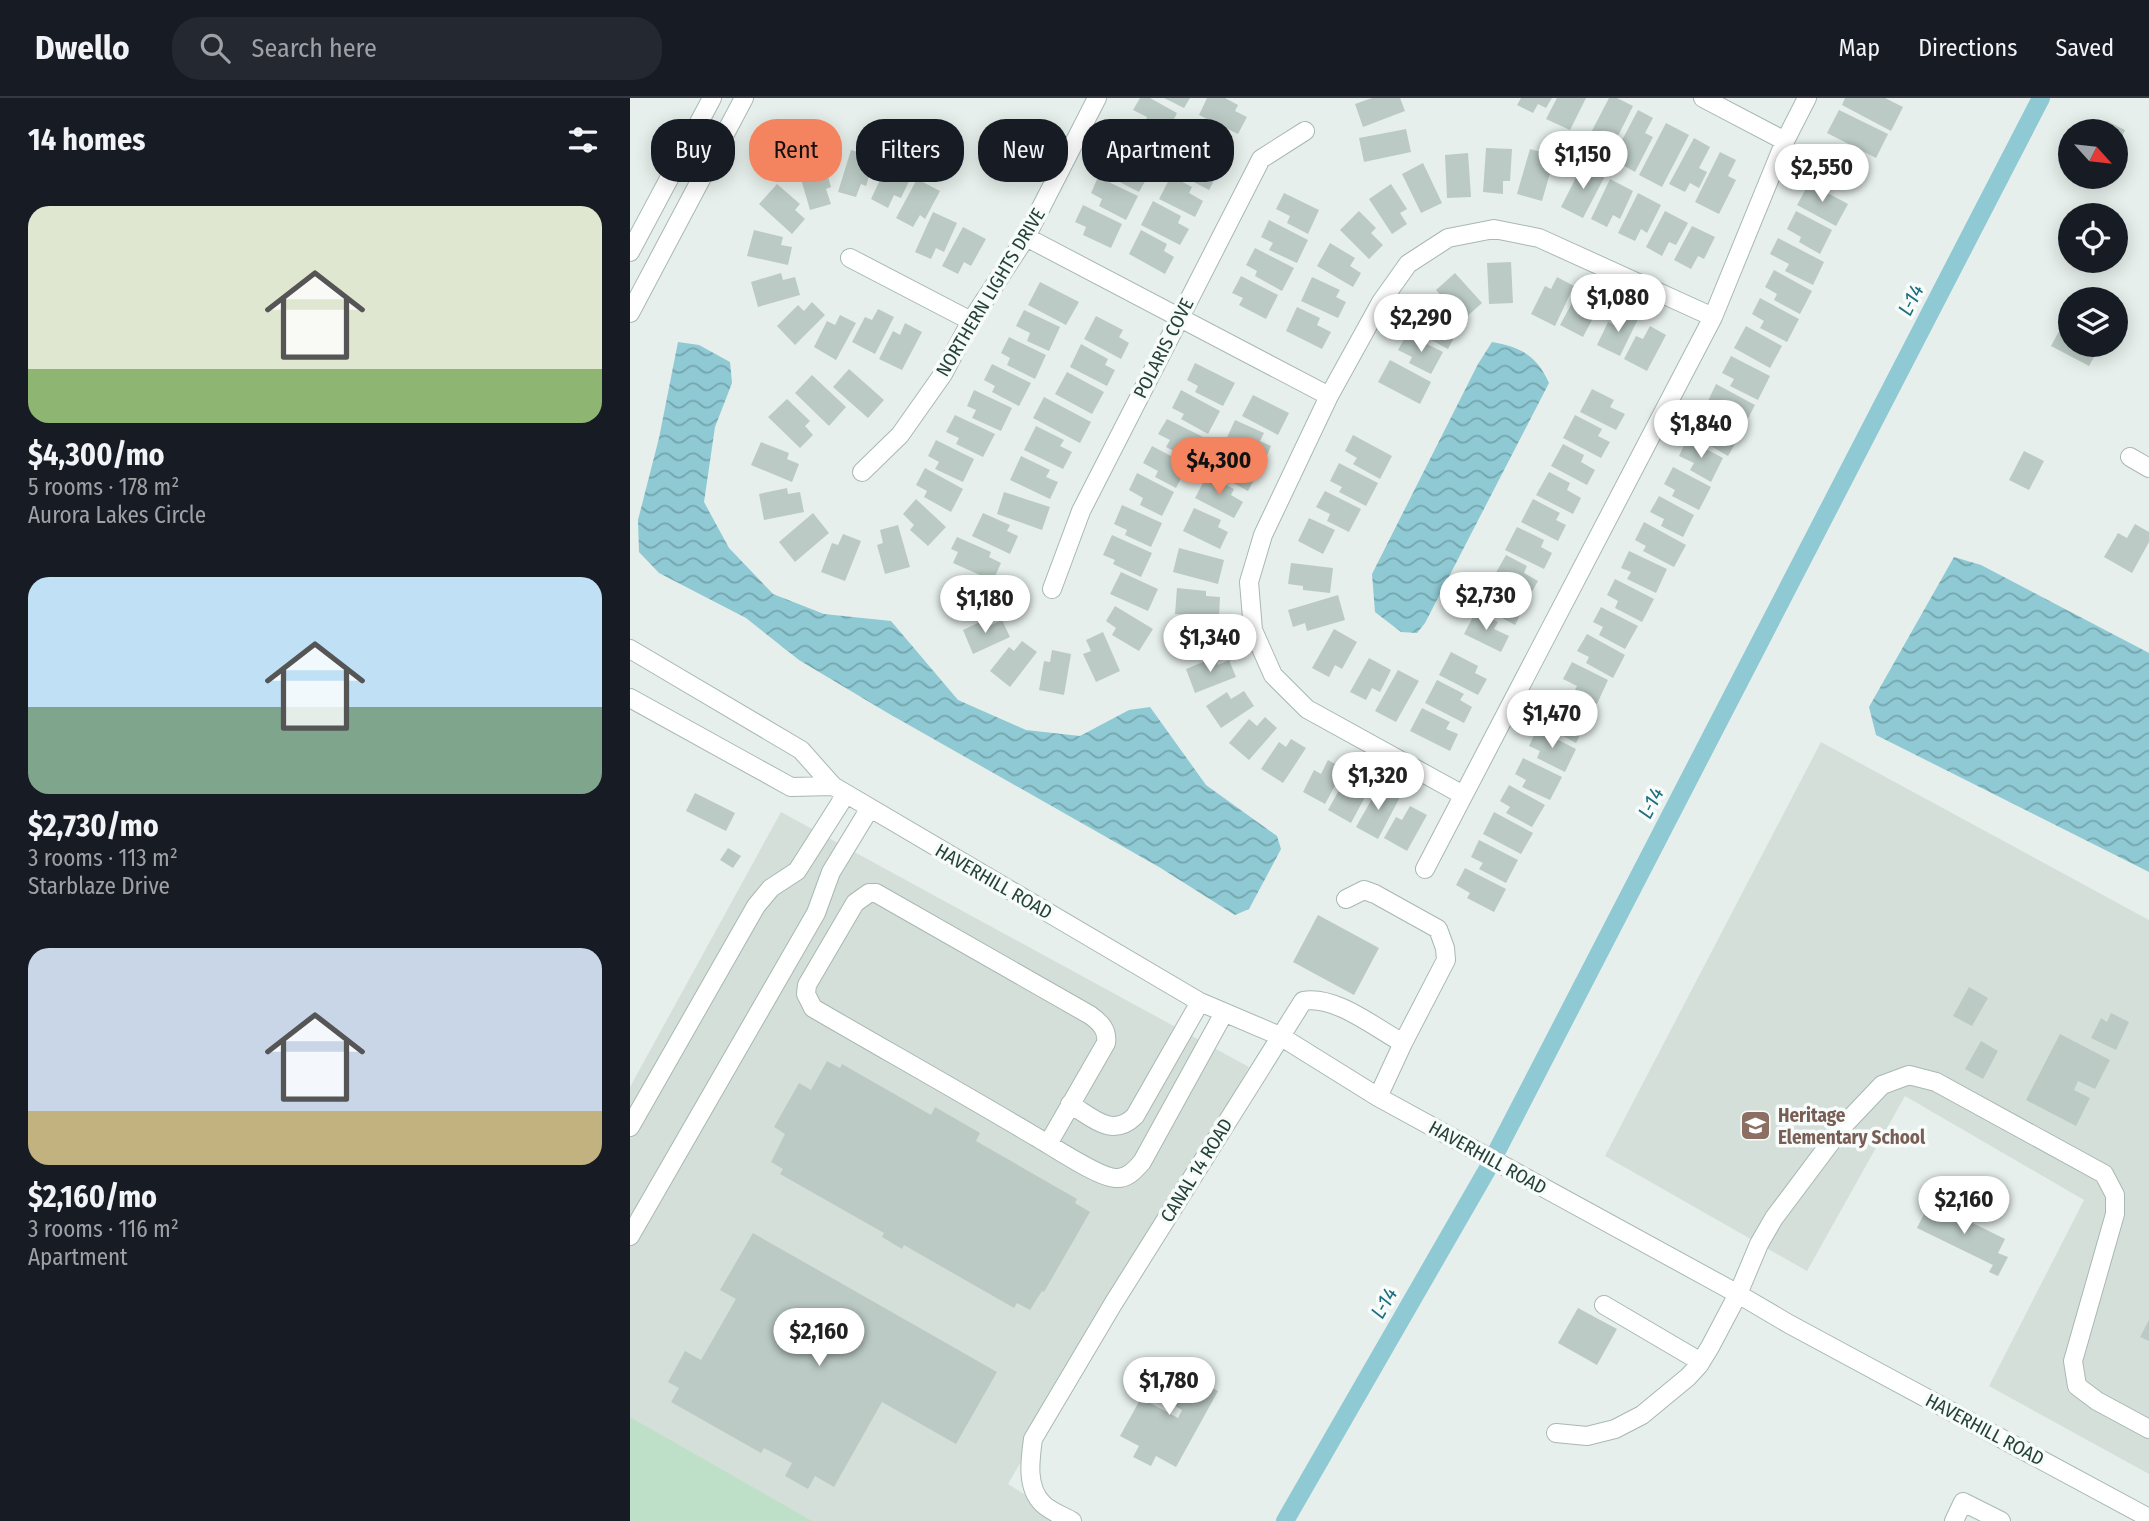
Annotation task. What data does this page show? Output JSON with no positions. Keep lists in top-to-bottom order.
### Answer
{
  "streets": {
    "street": [
      "NORTHERN LIGHTS DRIVE",
      "POLARIS COVE",
      "HAVERHILL ROAD",
      "CANAL 14 ROAD"
    ]
  },
  "crossings": [
    ["HAVERHILL ROAD", "CANAL 14 ROAD"]
  ],
  "water": ["L-14"],
  "places": {
    "school or university": ["Heritage Elementary School"]
  },
  "north": "bottom right",
  "page": {
    "header": "Dwello",
    "search": "Search here",
    "nav": ["Map", "Directions", "Saved"],
    "heading": "14 homes",
    "chip": [
      "Buy",
      "Rent",
      "Filters",
      "New",
      "Apartment"
    ],
    "price": [
      "$1,150",
      "$2,550",
      "$1,080",
      "$2,290",
      "$1,840",
      "$4,300",
      "$2,730",
      "$1,180",
      "$1,340",
      "$1,470",
      "$1,320",
      "$2,160",
      "$2,160",
      "$1,780"
    ],
    "list": [
      {
        "name": "$4,300/mo",
        "note": "5 rooms · 178 m² · Aurora Lakes Circle"
      },
      {
        "name": "$2,730/mo",
        "note": "3 rooms · 113 m² · Starblaze Drive"
      },
      {
        "name": "$2,160/mo",
        "note": "3 rooms · 116 m² · Apartment"
      }
    ]
  }
}
